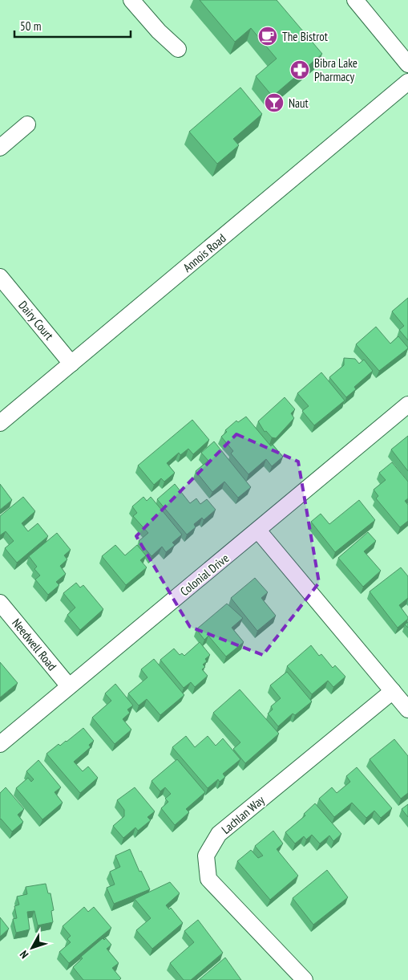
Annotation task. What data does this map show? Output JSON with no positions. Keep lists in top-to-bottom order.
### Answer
{
  "streets": {
    "street": [
      "Annois Road",
      "Dairy Court",
      "Colonial Drive",
      "Needwell Road",
      "Lachlan Way"
    ]
  },
  "crossings": [
    ["Annois Road", "Dairy Court"],
    ["Colonial Drive", "Needwell Road"]
  ],
  "places": {
    "cafe": ["The Bistrot"],
    "pharmacy": ["Bibra Lake Pharmacy"],
    "bar": ["Naut"]
  },
  "scale_bar": "50 m",
  "north": "bottom left"
}
